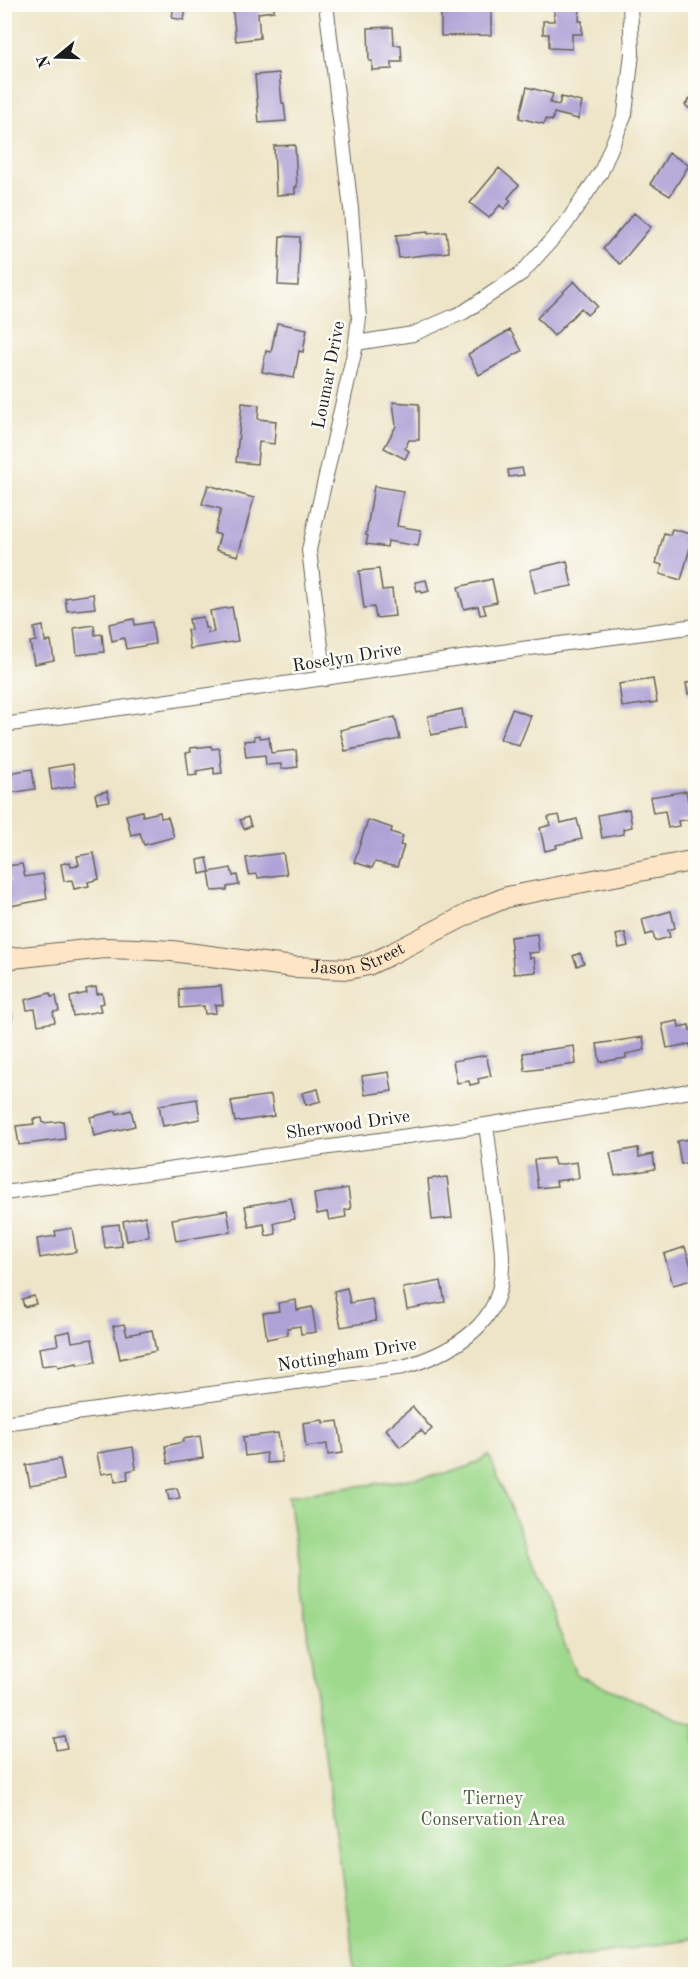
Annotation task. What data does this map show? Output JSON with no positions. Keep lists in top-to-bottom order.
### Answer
{
  "streets": {
    "street": [
      "Loumar Drive",
      "Roselyn Drive",
      "Jason Street",
      "Sherwood Drive",
      "Nottingham Drive"
    ]
  },
  "crossings": [
    ["Loumar Drive", "Roselyn Drive"],
    ["Sherwood Drive", "Nottingham Drive"]
  ],
  "parks": ["Tierney Conservation Area"],
  "north": "left"
}
